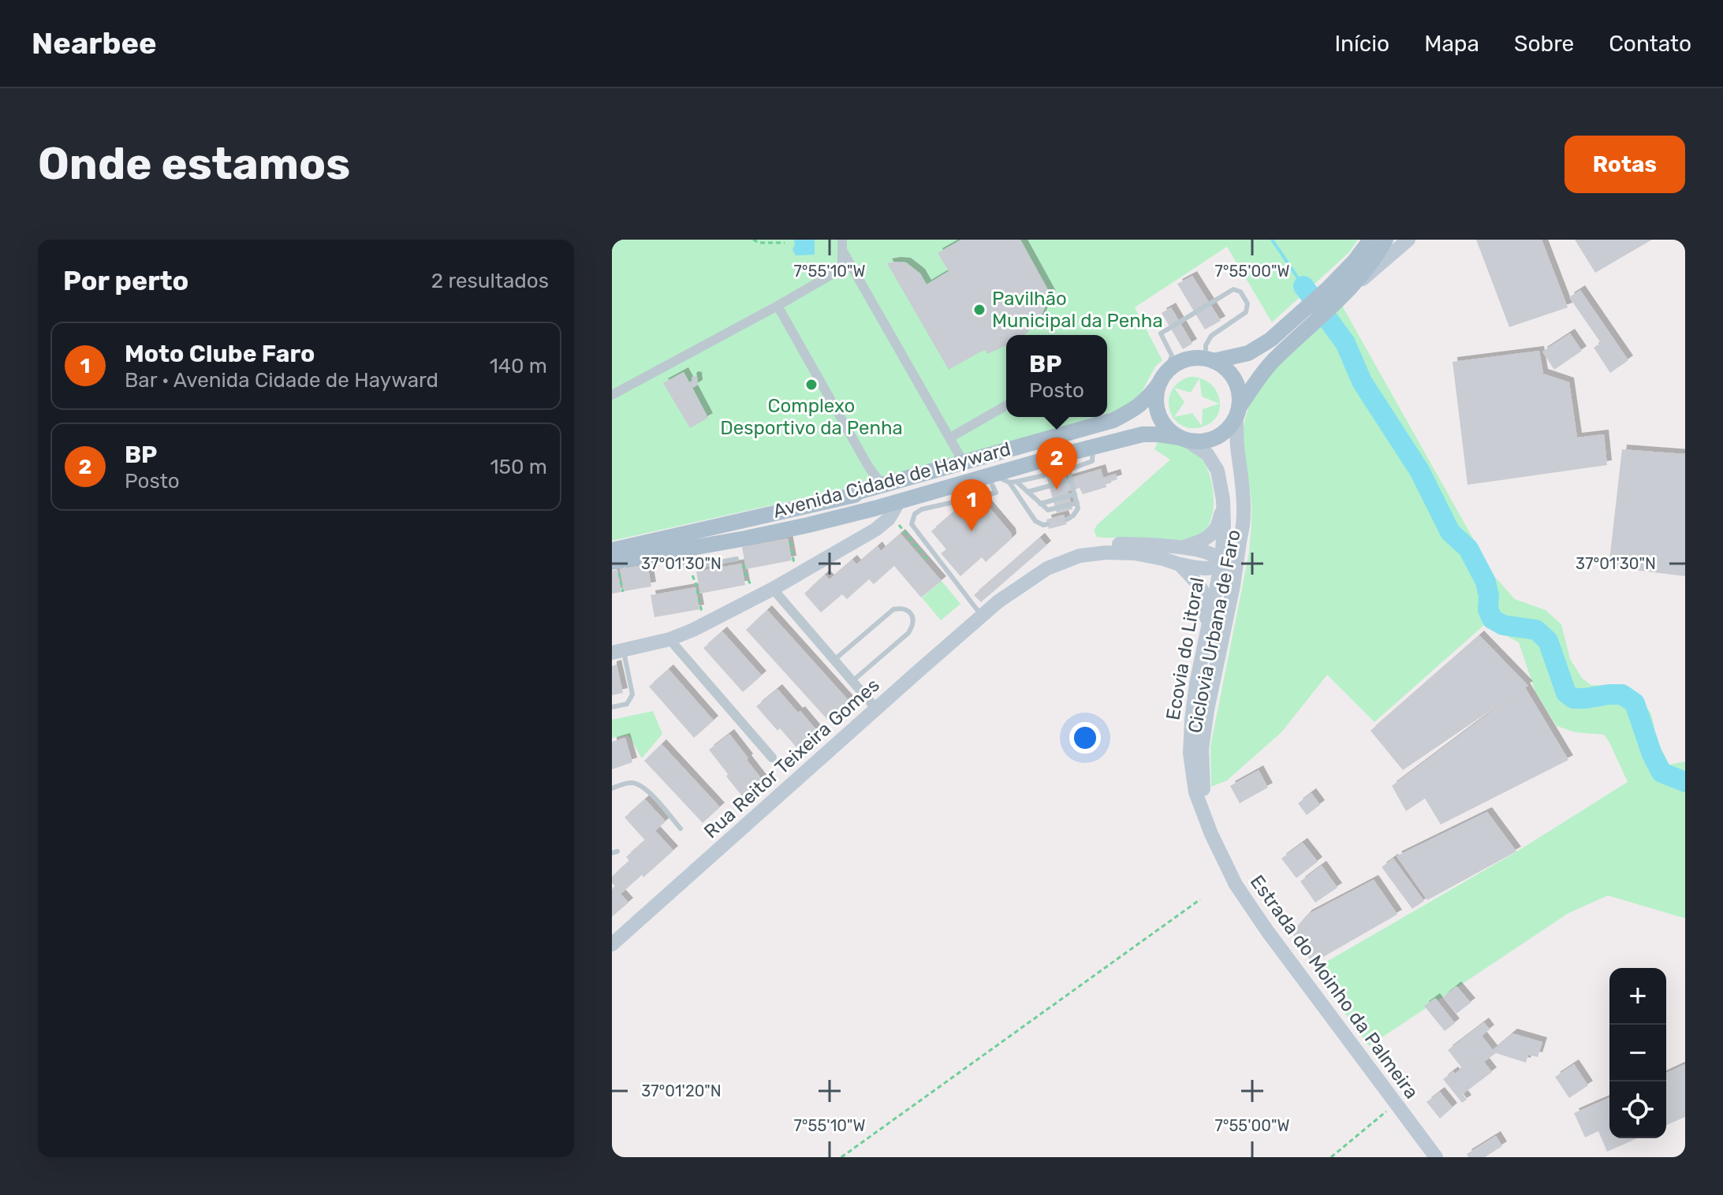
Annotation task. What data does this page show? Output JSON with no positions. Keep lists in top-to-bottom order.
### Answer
{
  "streets": {
    "main road": ["Avenida Cidade de Hayward"],
    "street": ["Rua Reitor Teixeira Gomes", "Estrada do Moinho da Palmeira"]
  },
  "crossings": [
    ["Avenida Cidade de Hayward", "Estrada do Moinho da Palmeira"]
  ],
  "places": ["Pavilhão Municipal da Penha", "Complexo Desportivo da Penha"],
  "page": {
    "header": "Nearbee",
    "nav": [
      "Início",
      "Mapa",
      "Sobre",
      "Contato"
    ],
    "buttons": "Rotas",
    "title": "Onde estamos",
    "heading": ["Por perto", "2 resultados"],
    "list": [
      {
        "mark": "1",
        "name": "Moto Clube Faro",
        "note": "Bar · Avenida Cidade de Hayward",
        "value": "140 m"
      },
      {
        "mark": "2",
        "name": "BP",
        "note": "Posto",
        "value": "150 m"
      }
    ],
    "popup": ["BP", "Posto"],
    "pins": ["2", "1"],
    "map_buttons": ["+", "−"]
  },
  "coordinates": [
    "7°55'10\"W",
    "7°55'00\"W",
    "37°01'30\"N",
    "37°01'20\"N"
  ]
}
